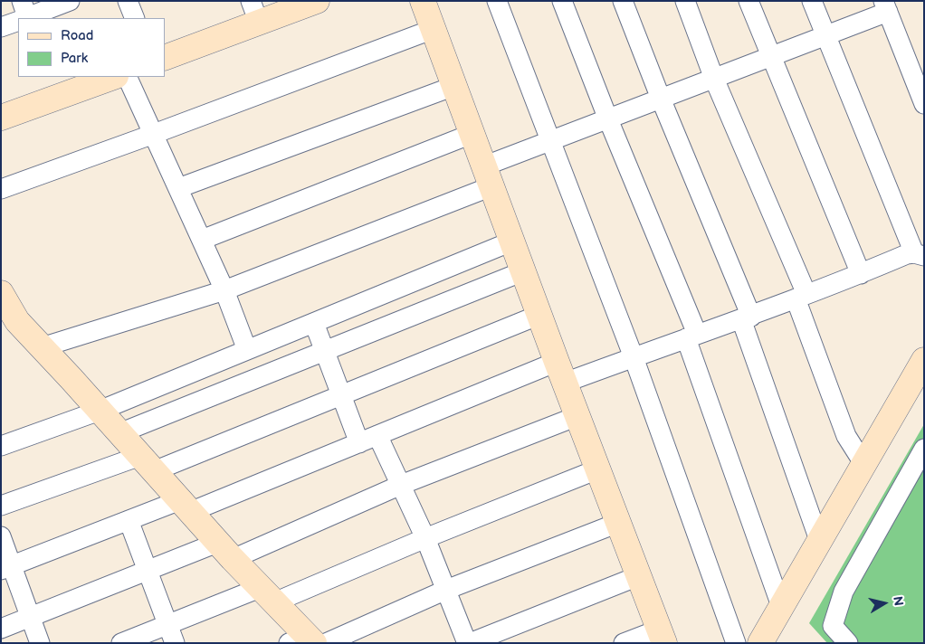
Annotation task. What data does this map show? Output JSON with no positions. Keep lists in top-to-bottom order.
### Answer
{
  "legend": ["Road", "Park"],
  "north": "right"
}
